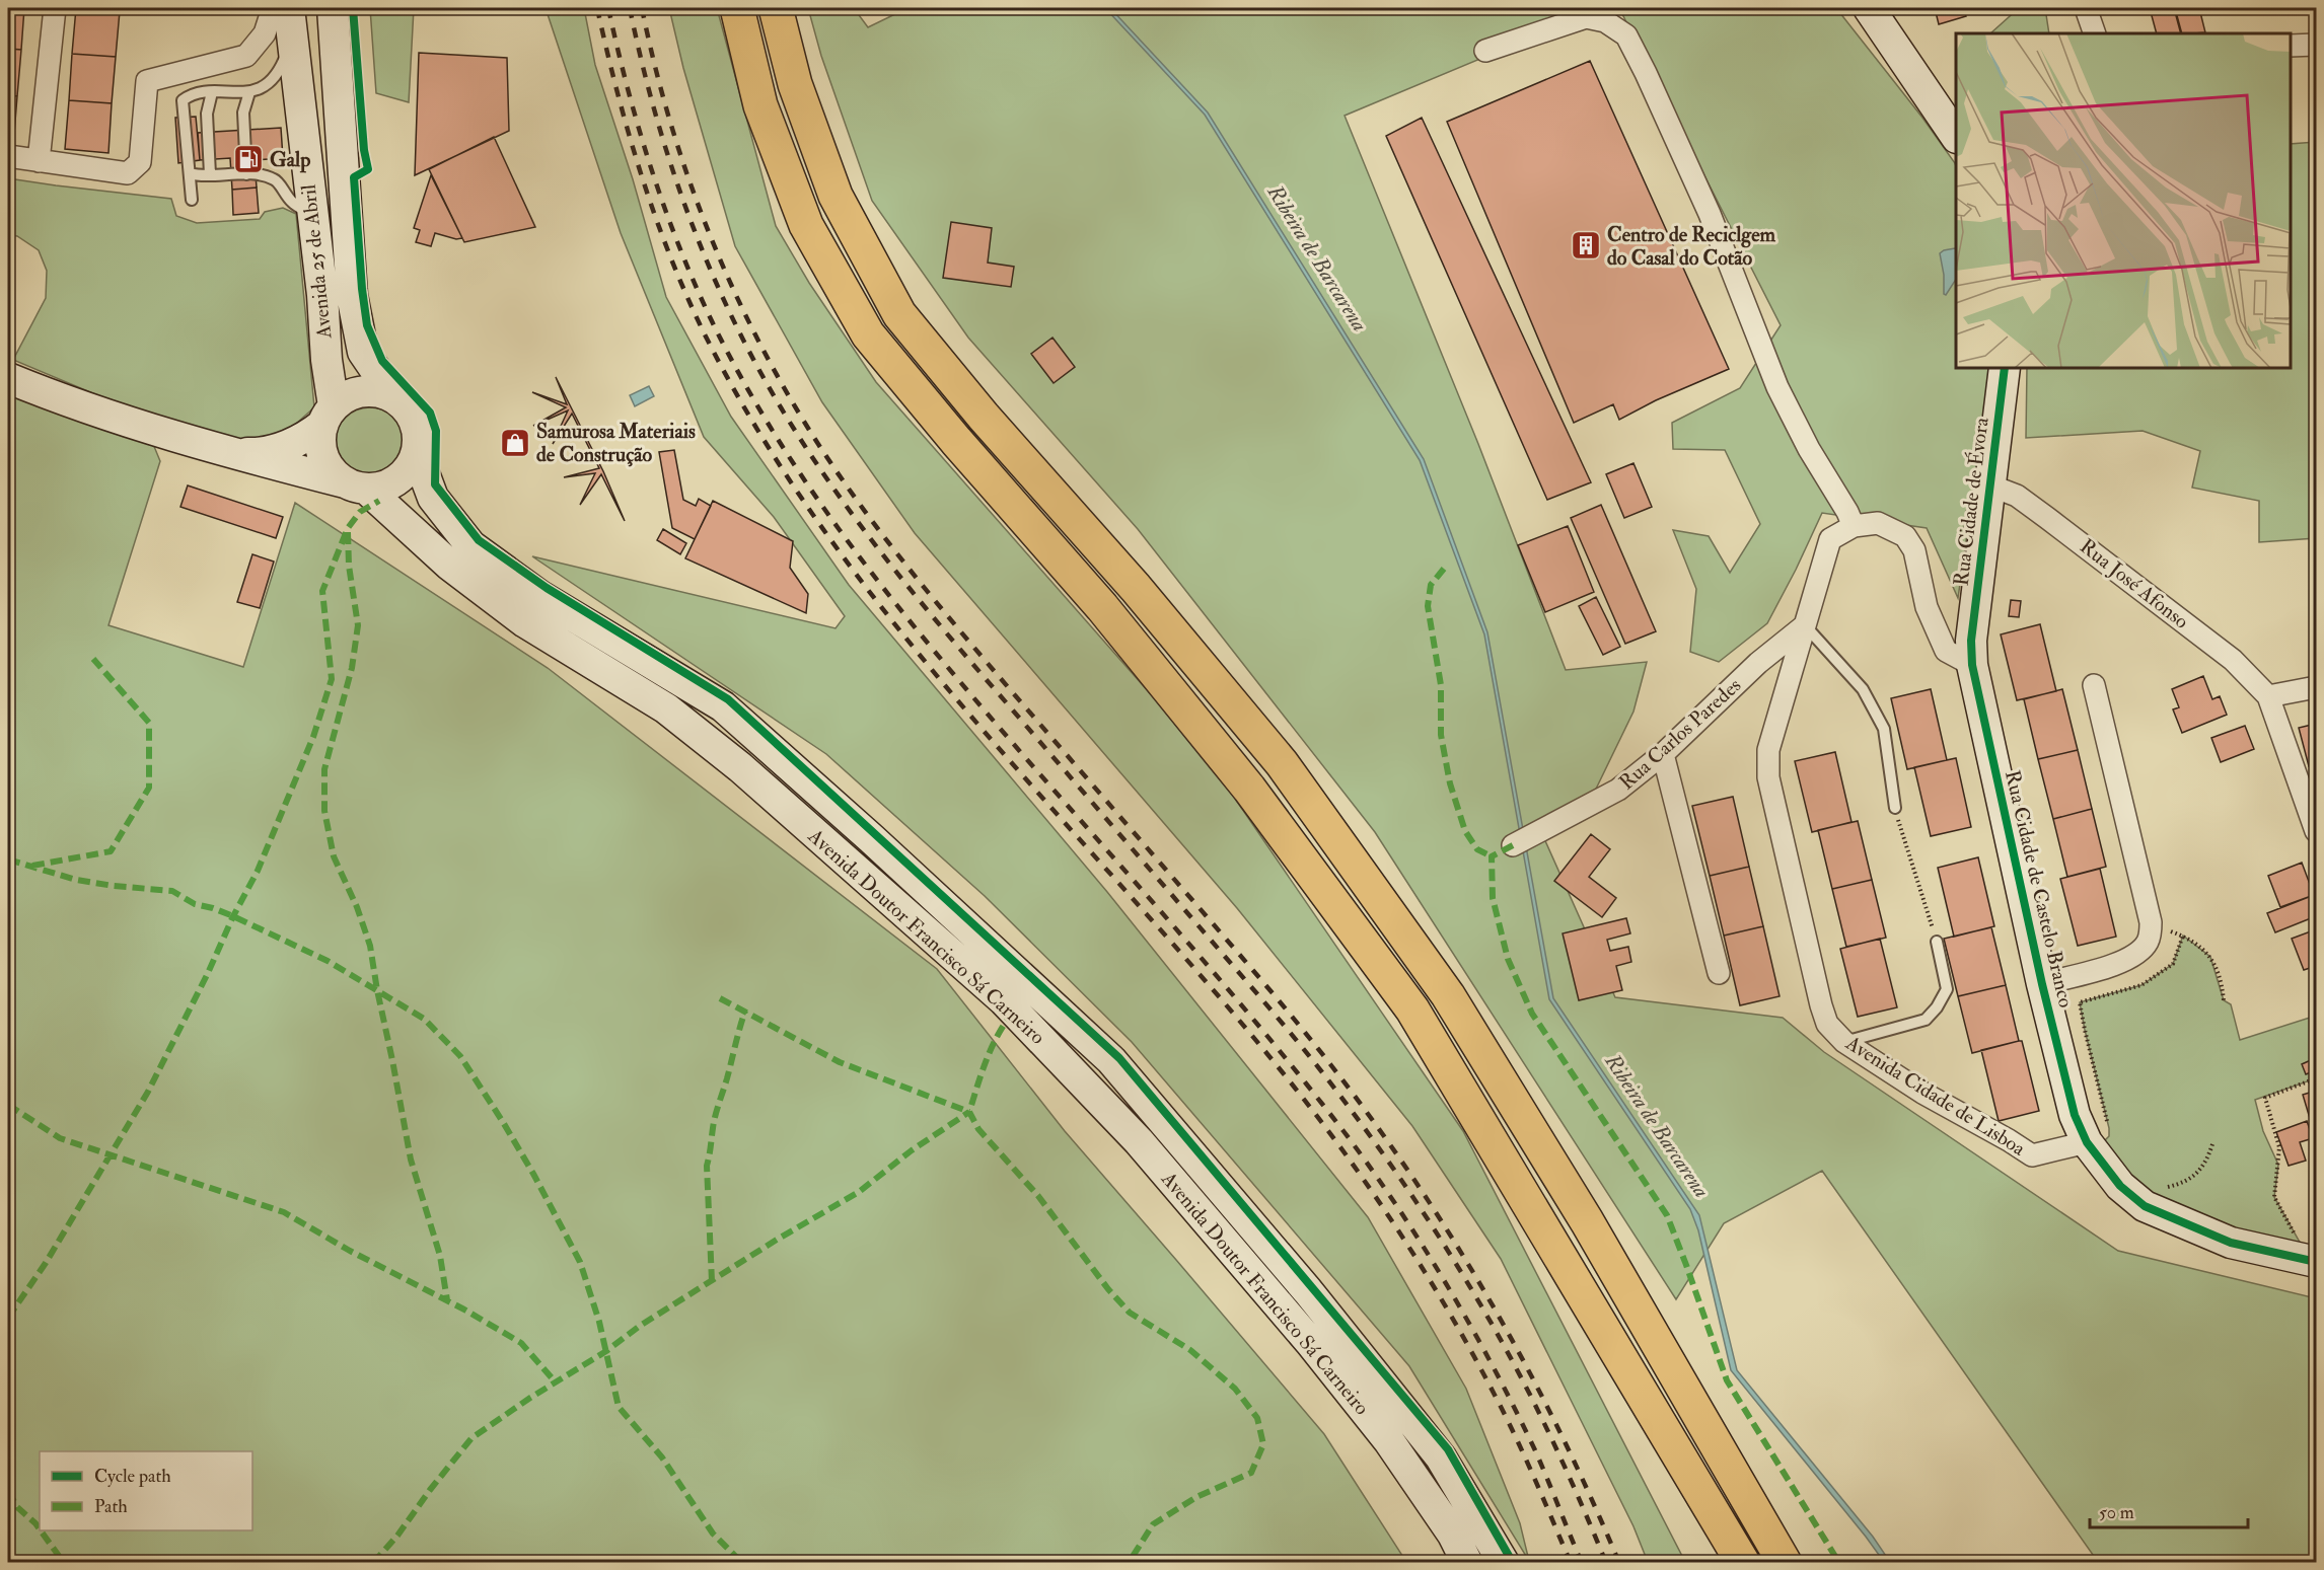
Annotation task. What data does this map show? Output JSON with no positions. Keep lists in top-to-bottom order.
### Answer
{
  "streets": {
    "main road": [
      "Avenida 25 de Abril",
      "Rua Cidade de Évora",
      "Rua Cidade de Castelo Branco",
      "Avenida Doutor Francisco Sá Carneiro"
    ],
    "street": ["Rua José Afonso", "Rua Carlos Paredes", "Avenida Cidade de Lisboa"]
  },
  "crossings": [
    ["Avenida 25 de Abril", "Avenida Doutor Francisco Sá Carneiro"],
    ["Rua Cidade de Évora", "Rua José Afonso"],
    ["Rua Cidade de Évora", "Rua Cidade de Castelo Branco"],
    ["Rua Carlos Paredes", "Avenida Cidade de Lisboa"],
    ["Rua Cidade de Castelo Branco", "Avenida Cidade de Lisboa"]
  ],
  "water": ["Ribeira de Barcarena"],
  "places": {
    "fuel station": ["Galp"],
    "building": ["Centro de Reciclgem do Casal do Cotão"],
    "shop": ["Samurosa Materiais de Construção"]
  },
  "legend": ["Cycle path", "Path"],
  "scale_bar": "50 m"
}
